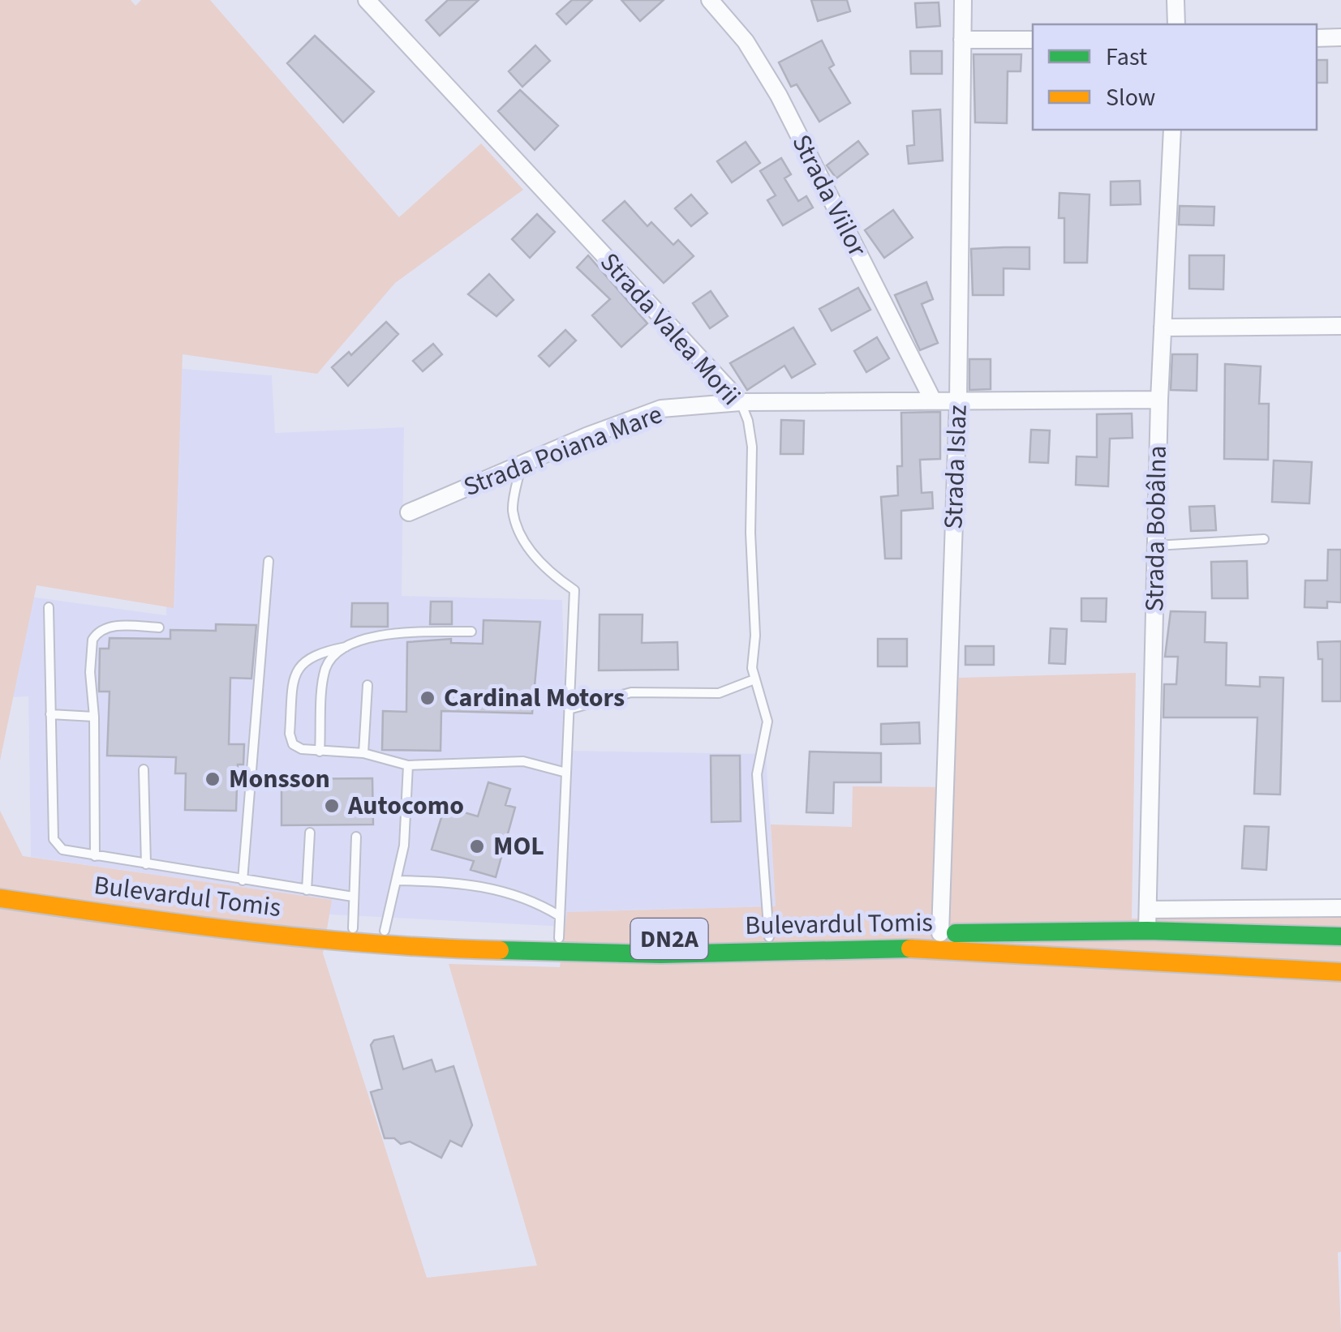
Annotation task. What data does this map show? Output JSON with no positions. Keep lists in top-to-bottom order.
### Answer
{
  "streets": {
    "main road": ["Bulevardul Tomis", "DN2A"],
    "street": [
      "Strada Viilor",
      "Strada Valea Morii",
      "Strada Poiana Mare",
      "Strada Islaz",
      "Strada Bobâlna"
    ]
  },
  "crossings": [
    ["Strada Viilor", "Strada Poiana Mare"],
    ["Strada Valea Morii", "Strada Poiana Mare"],
    ["Strada Valea Morii", "Bulevardul Tomis"],
    ["Strada Poiana Mare", "Strada Islaz"],
    ["Strada Poiana Mare", "Strada Bobâlna"],
    ["Strada Islaz", "Bulevardul Tomis"],
    ["Strada Bobâlna", "Bulevardul Tomis"]
  ],
  "places": [
    "Cardinal Motors",
    "Monsson",
    "Autocomo",
    "MOL"
  ],
  "legend": ["Fast", "Slow"]
}
